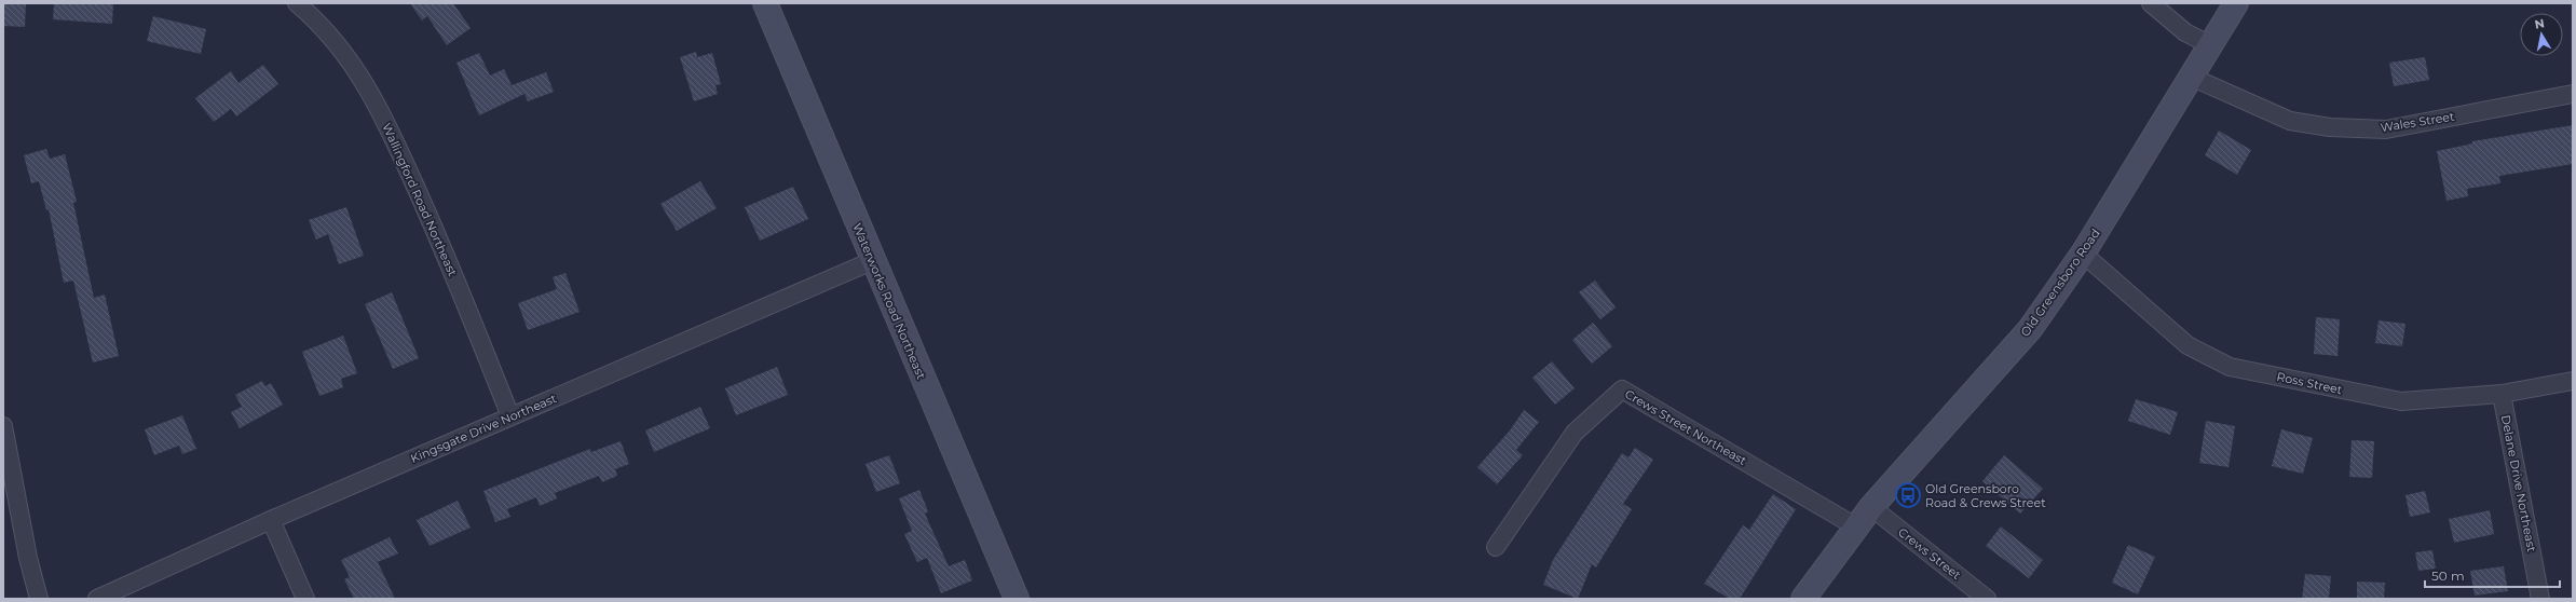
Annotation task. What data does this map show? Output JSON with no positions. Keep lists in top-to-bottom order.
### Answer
{
  "streets": {
    "street": [
      "Wales Street",
      "Wallingford Road Northeast",
      "Old Greensboro Road",
      "Waterworks Road Northeast",
      "Ross Street",
      "Crews Street Northeast",
      "Kingsgate Drive Northeast",
      "Delane Drive Northeast",
      "Crews Street"
    ]
  },
  "crossings": [
    ["Wales Street", "Old Greensboro Road"],
    ["Wallingford Road Northeast", "Kingsgate Drive Northeast"],
    ["Old Greensboro Road", "Ross Street"],
    ["Old Greensboro Road", "Crews Street Northeast"],
    ["Old Greensboro Road", "Crews Street"],
    ["Waterworks Road Northeast", "Kingsgate Drive Northeast"],
    ["Ross Street", "Delane Drive Northeast"]
  ],
  "places": {
    "bus stop": ["Old Greensboro Road & Crews Street"]
  },
  "scale_bar": "50 m",
  "north": "top"
}
